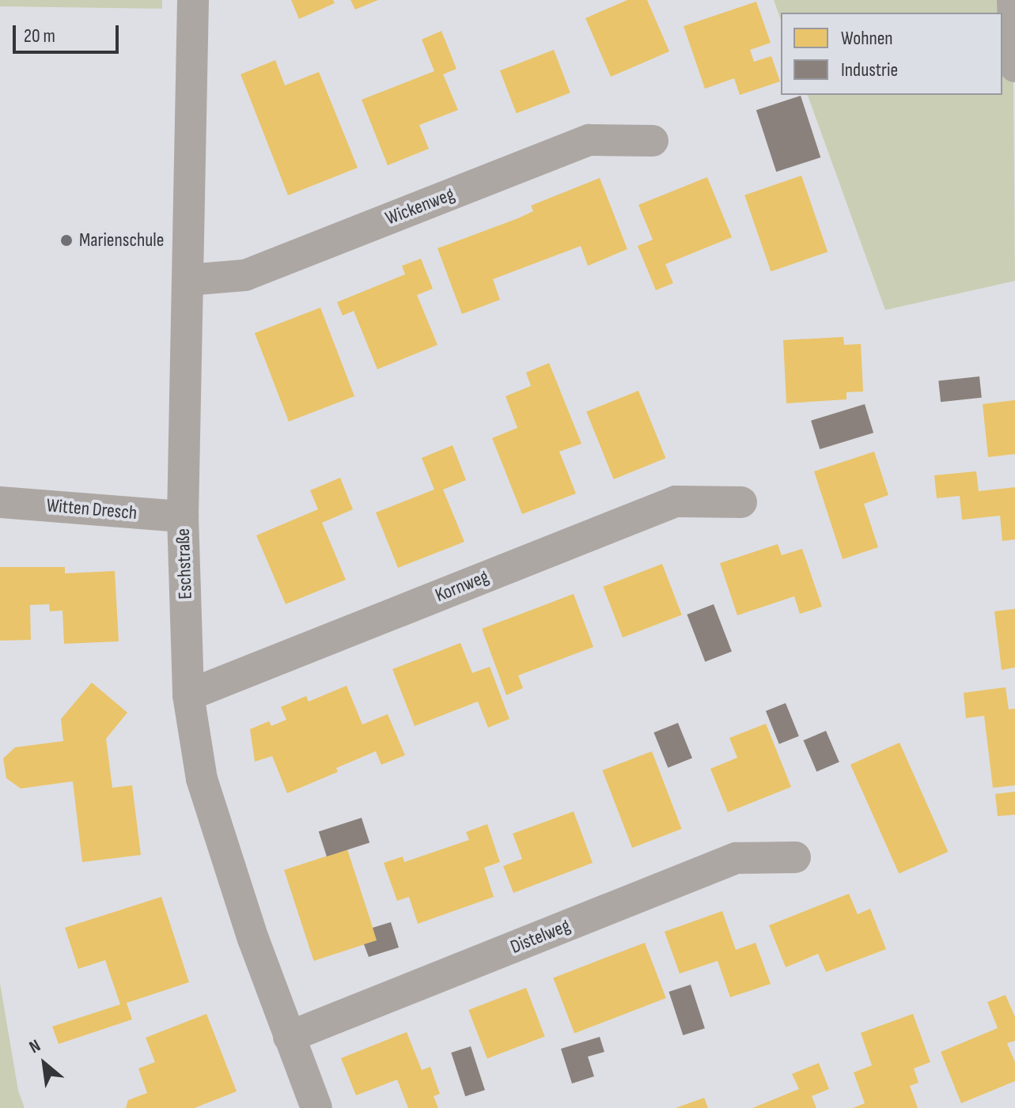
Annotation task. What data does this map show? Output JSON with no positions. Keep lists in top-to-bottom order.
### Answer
{
  "streets": {
    "street": [
      "Wickenweg",
      "Witten Dresch",
      "Eschstraße",
      "Kornweg",
      "Distelweg"
    ]
  },
  "crossings": [
    ["Wickenweg", "Eschstraße"],
    ["Witten Dresch", "Eschstraße"],
    ["Eschstraße", "Kornweg"],
    ["Eschstraße", "Distelweg"]
  ],
  "places": ["Marienschule"],
  "legend": ["Wohnen", "Industrie"],
  "scale_bar": "20 m",
  "north": "top left"
}
